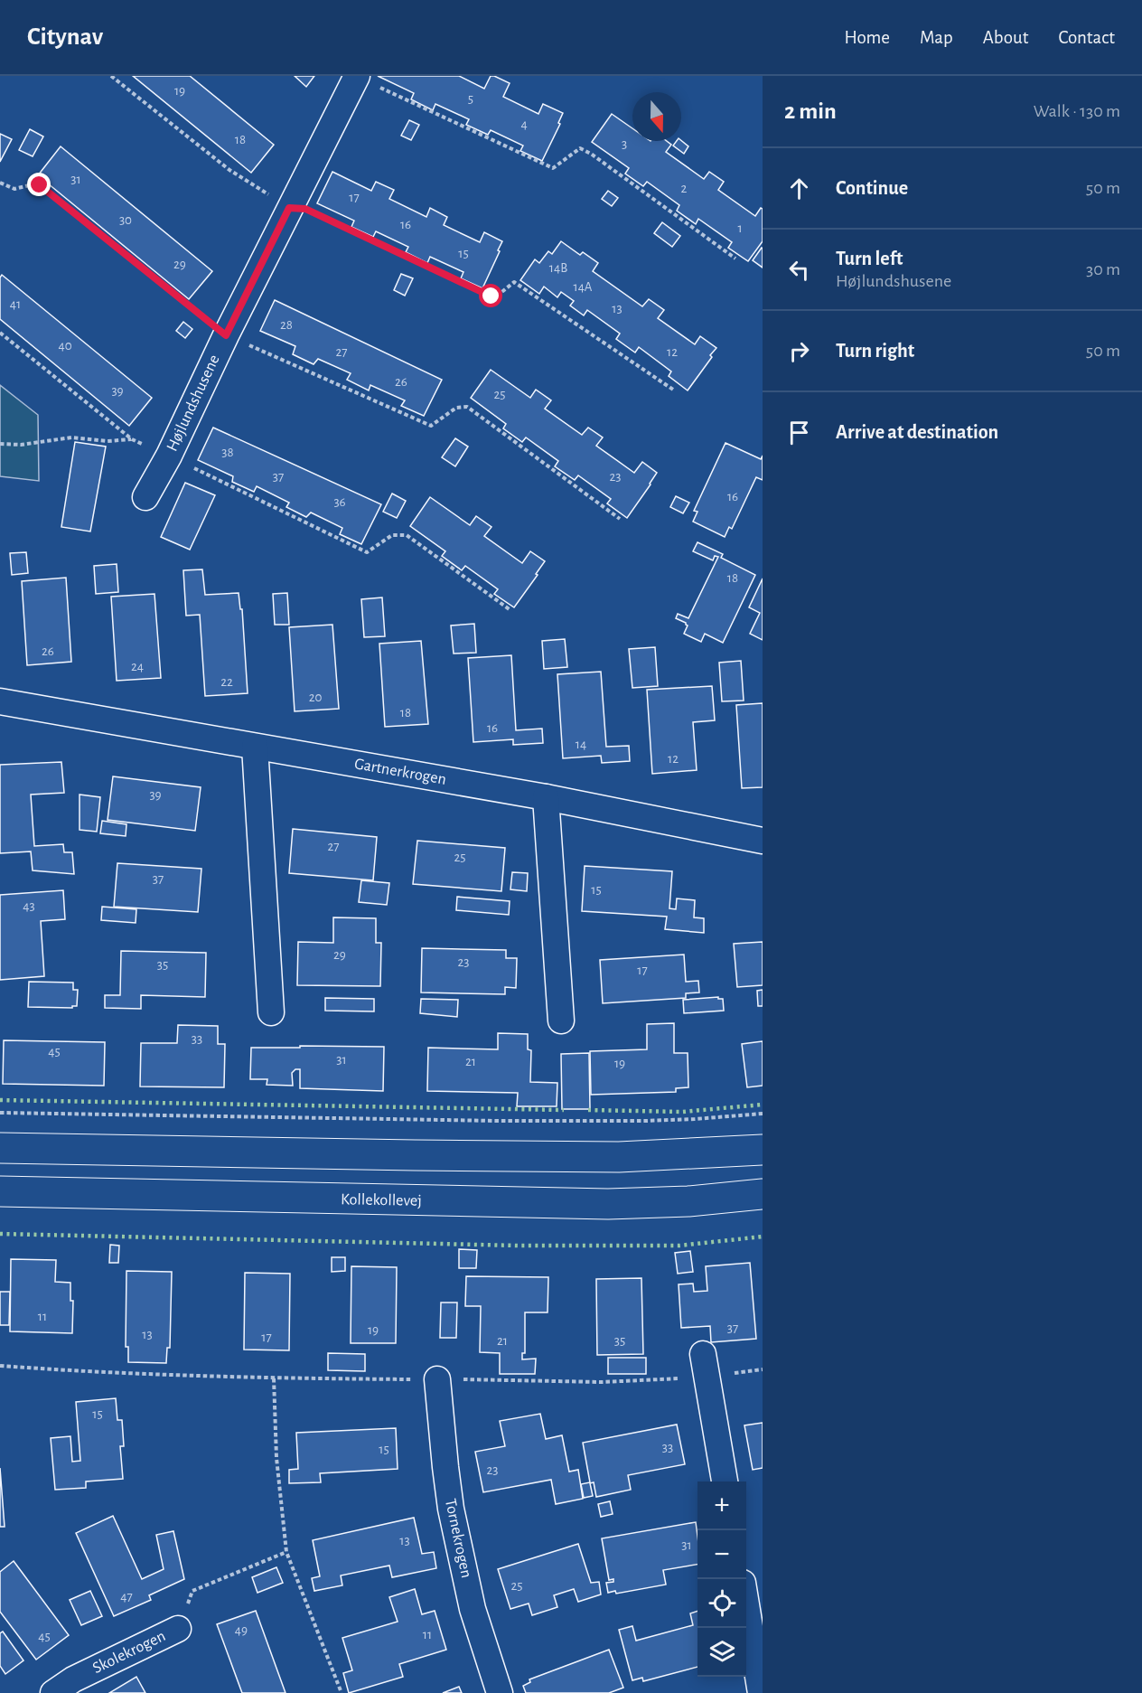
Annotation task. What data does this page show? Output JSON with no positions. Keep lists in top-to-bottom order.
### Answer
{
  "streets": {
    "street": [
      "Højlundshusene",
      "Gartnerkrogen",
      "Kollekollevej",
      "Tornekrogen",
      "Skolekrogen"
    ]
  },
  "house_numbers": [
    "19",
    "5",
    "4",
    "18",
    "3",
    "31",
    "2",
    "17",
    "30",
    "16",
    "1",
    "15",
    "29",
    "14B",
    "14A",
    "41",
    "13",
    "28",
    "40",
    "27",
    "12",
    "26",
    "39",
    "25",
    "38",
    "37",
    "23",
    "16",
    "36",
    "18",
    "26",
    "24",
    "22",
    "20",
    "18",
    "16",
    "14",
    "12",
    "39",
    "27",
    "25",
    "37",
    "15",
    "43",
    "29",
    "23",
    "35",
    "17",
    "33",
    "45",
    "31",
    "21",
    "19",
    "11",
    "37",
    "19",
    "13",
    "17",
    "21",
    "35",
    "15",
    "33",
    "15",
    "23",
    "13",
    "31",
    "25",
    "47",
    "49",
    "11",
    "45"
  ],
  "north": "bottom",
  "page": {
    "header": "Citynav",
    "nav": [
      "Home",
      "Map",
      "About",
      "Contact"
    ],
    "heading": ["2 min", "Walk · 130 m"],
    "list": [
      ["Continue", "50 m"],
      ["Turn left", "Højlundshusene", "30 m"],
      ["Turn right", "50 m"],
      "Arrive at destination"
    ],
    "map_buttons": ["+", "−"]
  }
}
